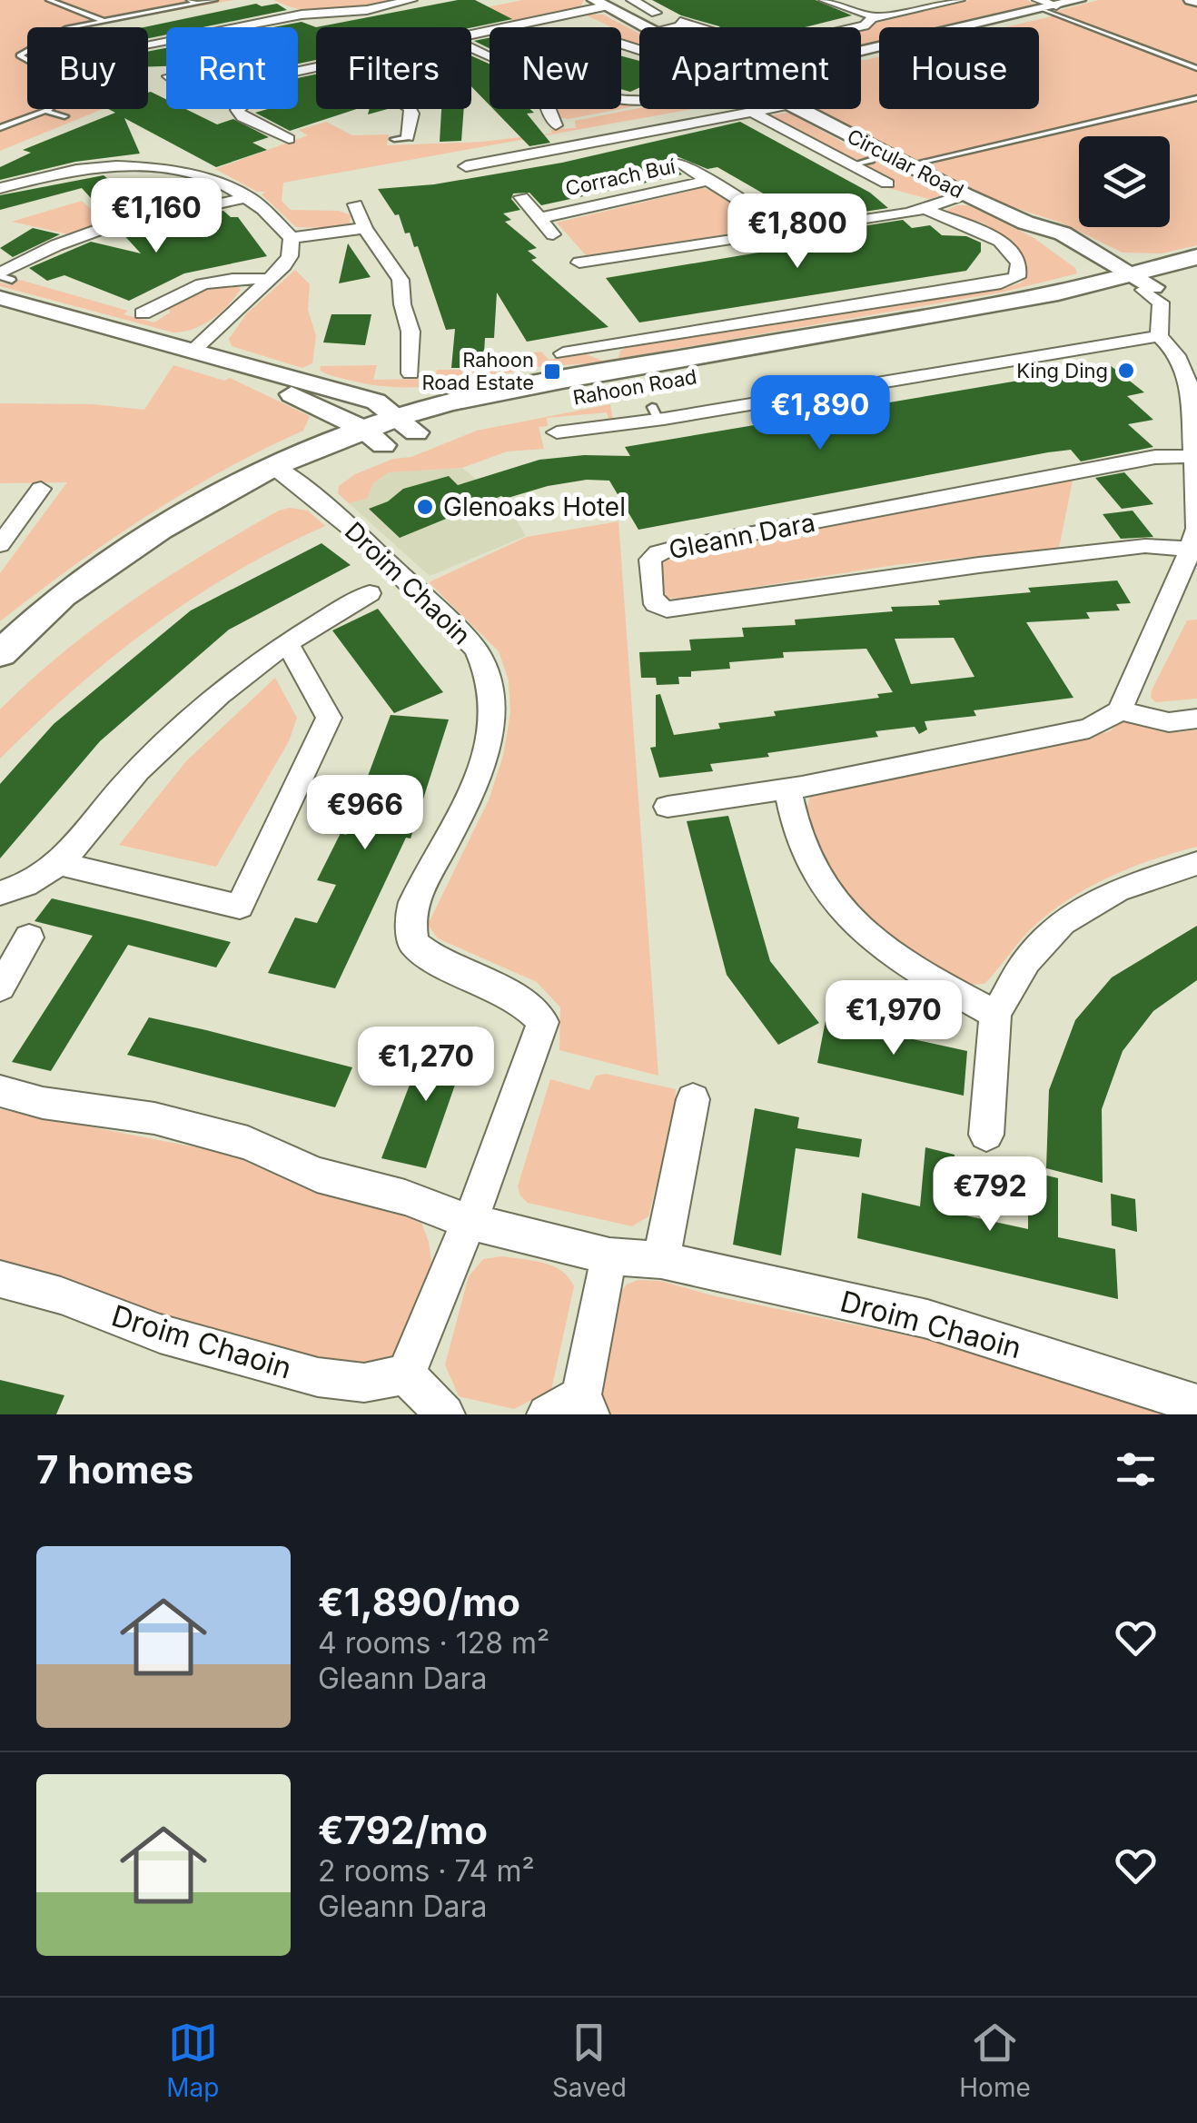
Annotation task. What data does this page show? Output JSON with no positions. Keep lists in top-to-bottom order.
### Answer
{
  "streets": {
    "main road": ["Rahoon Road"],
    "street": [
      "Circular Road",
      "Corrach Buí",
      "Gleann Dara",
      "Droim Chaoin"
    ]
  },
  "crossings": [
    ["Circular Road", "Rahoon Road"],
    ["Rahoon Road", "Droim Chaoin"]
  ],
  "places": {
    "other": ["King Ding", "Glenoaks Hotel"],
    "transit": ["Rahoon Road Estate"]
  },
  "page": {
    "chip": [
      "Buy",
      "Rent",
      "Filters",
      "New",
      "Apartment",
      "House"
    ],
    "price": [
      "€1,160",
      "€1,800",
      "€1,890",
      "€966",
      "€1,970",
      "€1,270",
      "€792"
    ],
    "heading": "7 homes",
    "list": [
      {
        "name": "€1,890/mo",
        "note": "4 rooms · 128 m² · Gleann Dara"
      },
      {
        "name": "€792/mo",
        "note": "2 rooms · 74 m² · Gleann Dara"
      }
    ],
    "tabs": ["Map", "Saved", "Home"]
  }
}
